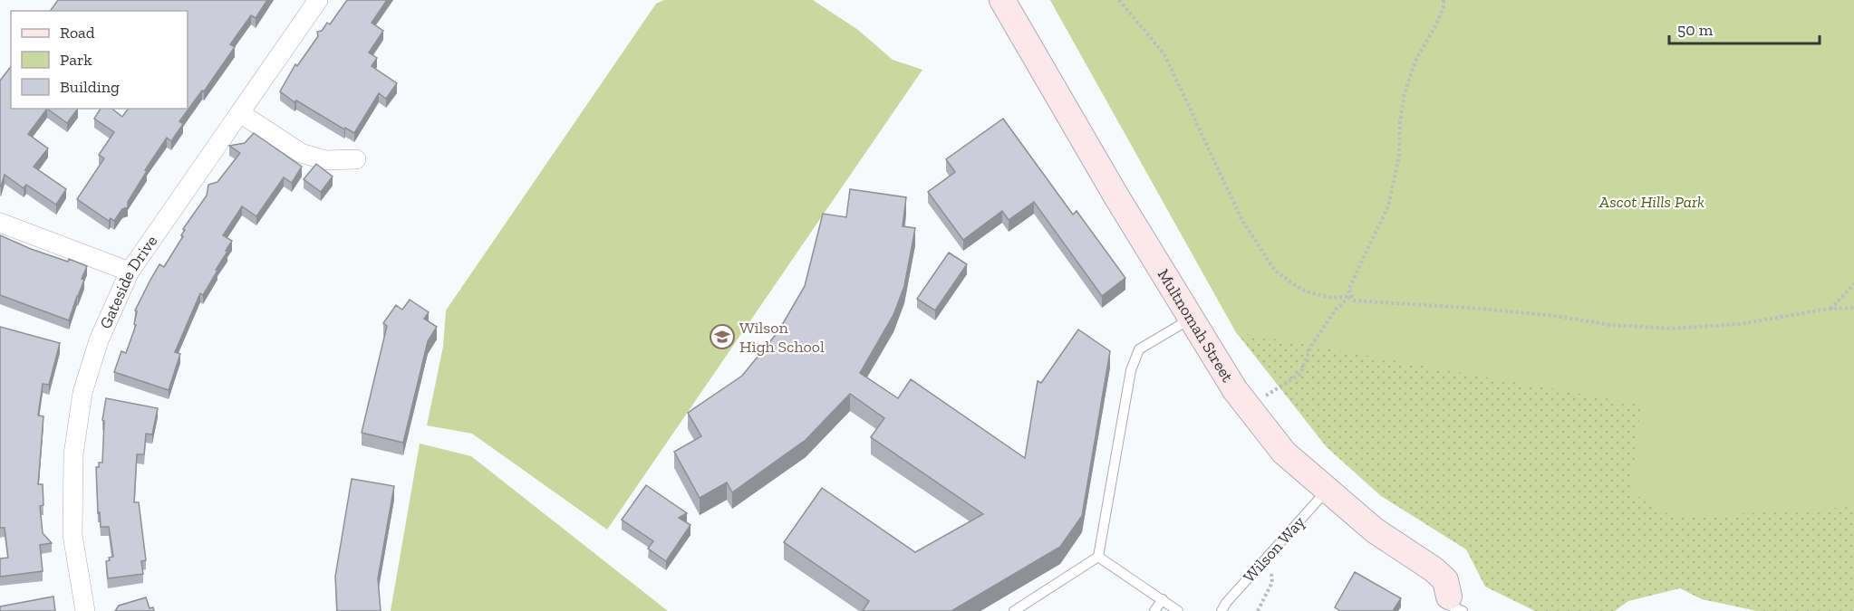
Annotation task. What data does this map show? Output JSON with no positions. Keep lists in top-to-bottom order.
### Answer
{
  "streets": {
    "street": ["Gateside Drive", "Multnomah Street"],
    "lane": ["Wilson Way"]
  },
  "crossings": [
    ["Multnomah Street", "Wilson Way"]
  ],
  "parks": ["Ascot Hills Park"],
  "places": {
    "school or university": ["Wilson High School"]
  },
  "legend": ["Road", "Park", "Building"],
  "scale_bar": "50 m"
}
